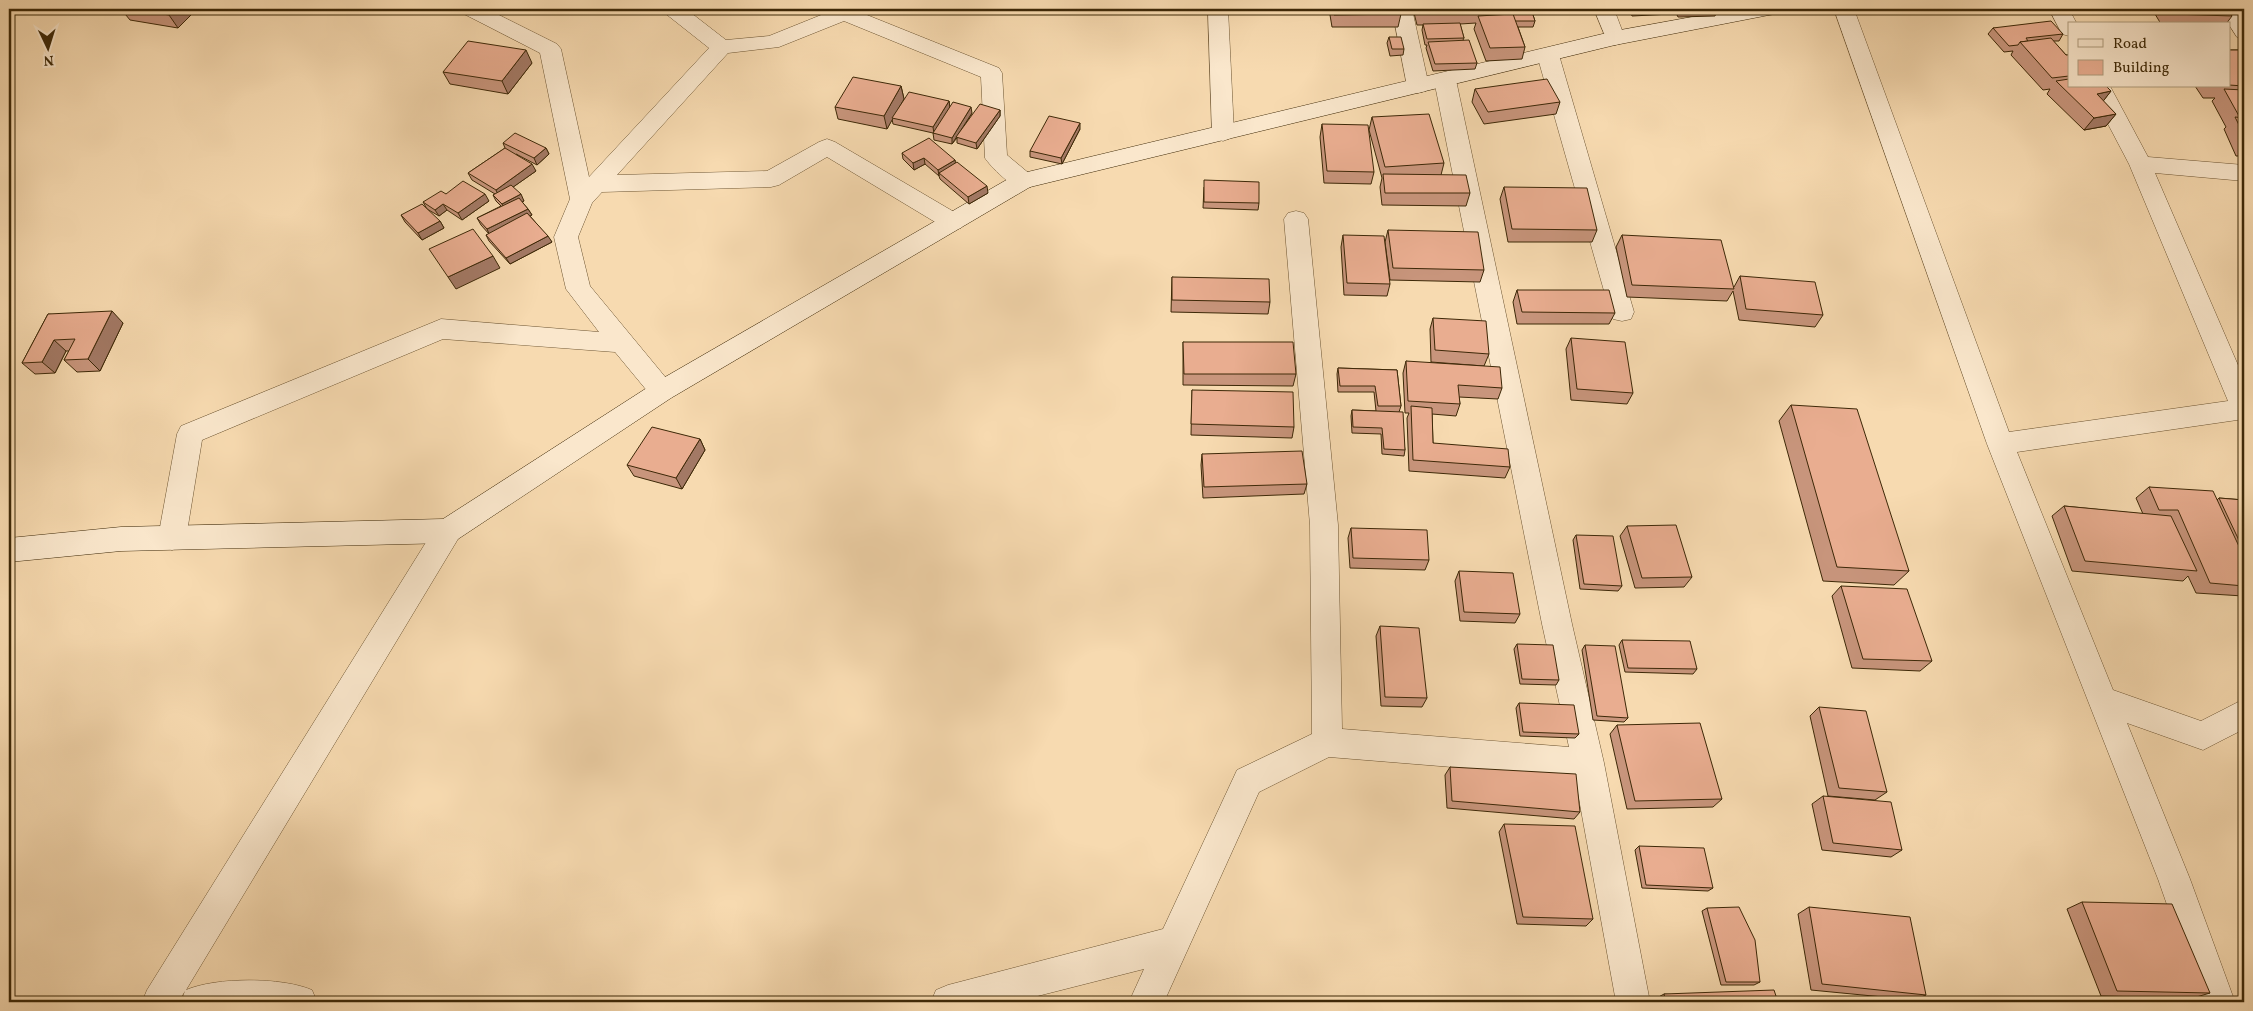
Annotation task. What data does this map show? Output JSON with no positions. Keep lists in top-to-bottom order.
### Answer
{
  "legend": ["Road", "Building"],
  "north": "bottom"
}
